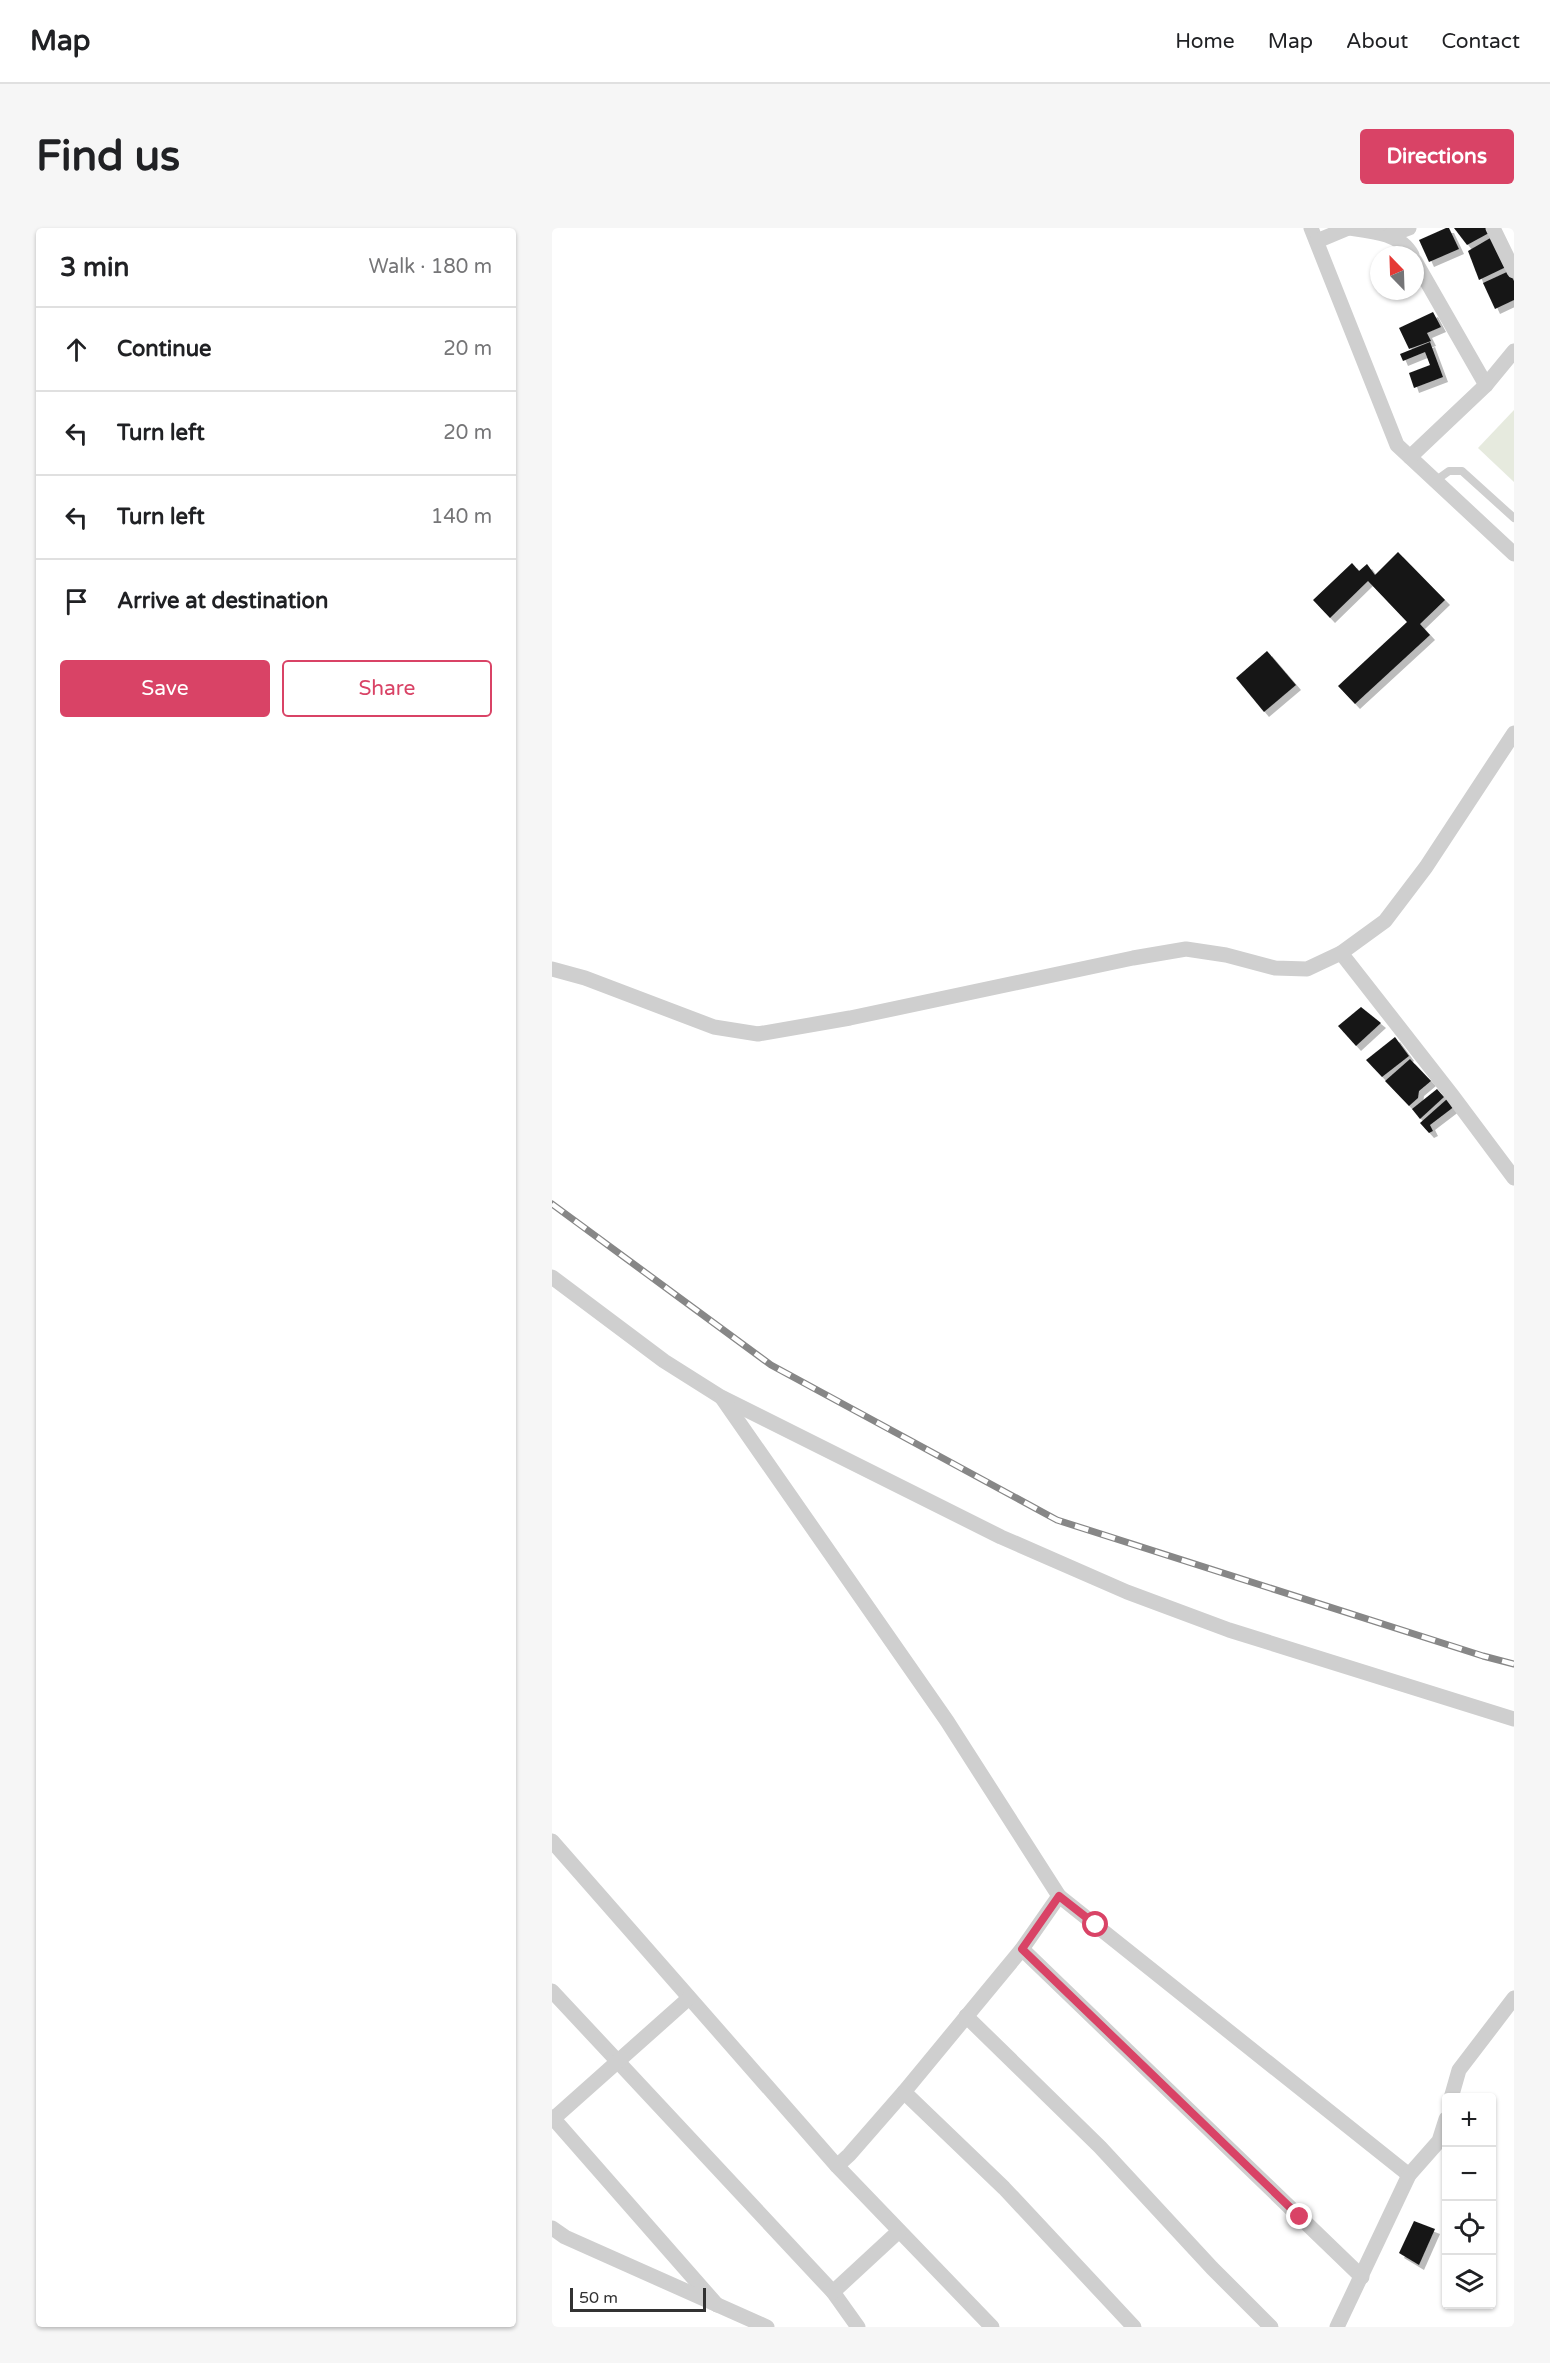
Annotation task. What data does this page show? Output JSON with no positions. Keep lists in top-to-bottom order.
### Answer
{
  "scale_bar": "50 m",
  "north": "top left",
  "page": {
    "header": "Map",
    "nav": [
      "Home",
      "Map",
      "About",
      "Contact"
    ],
    "buttons": [
      "Directions",
      ["Save", "Share"]
    ],
    "title": "Find us",
    "heading": ["3 min", "Walk · 180 m"],
    "list": [
      ["Continue", "20 m"],
      ["Turn left", "20 m"],
      ["Turn left", "140 m"],
      "Arrive at destination"
    ],
    "map_buttons": ["+", "−"],
    "scale": "50 m"
  }
}
